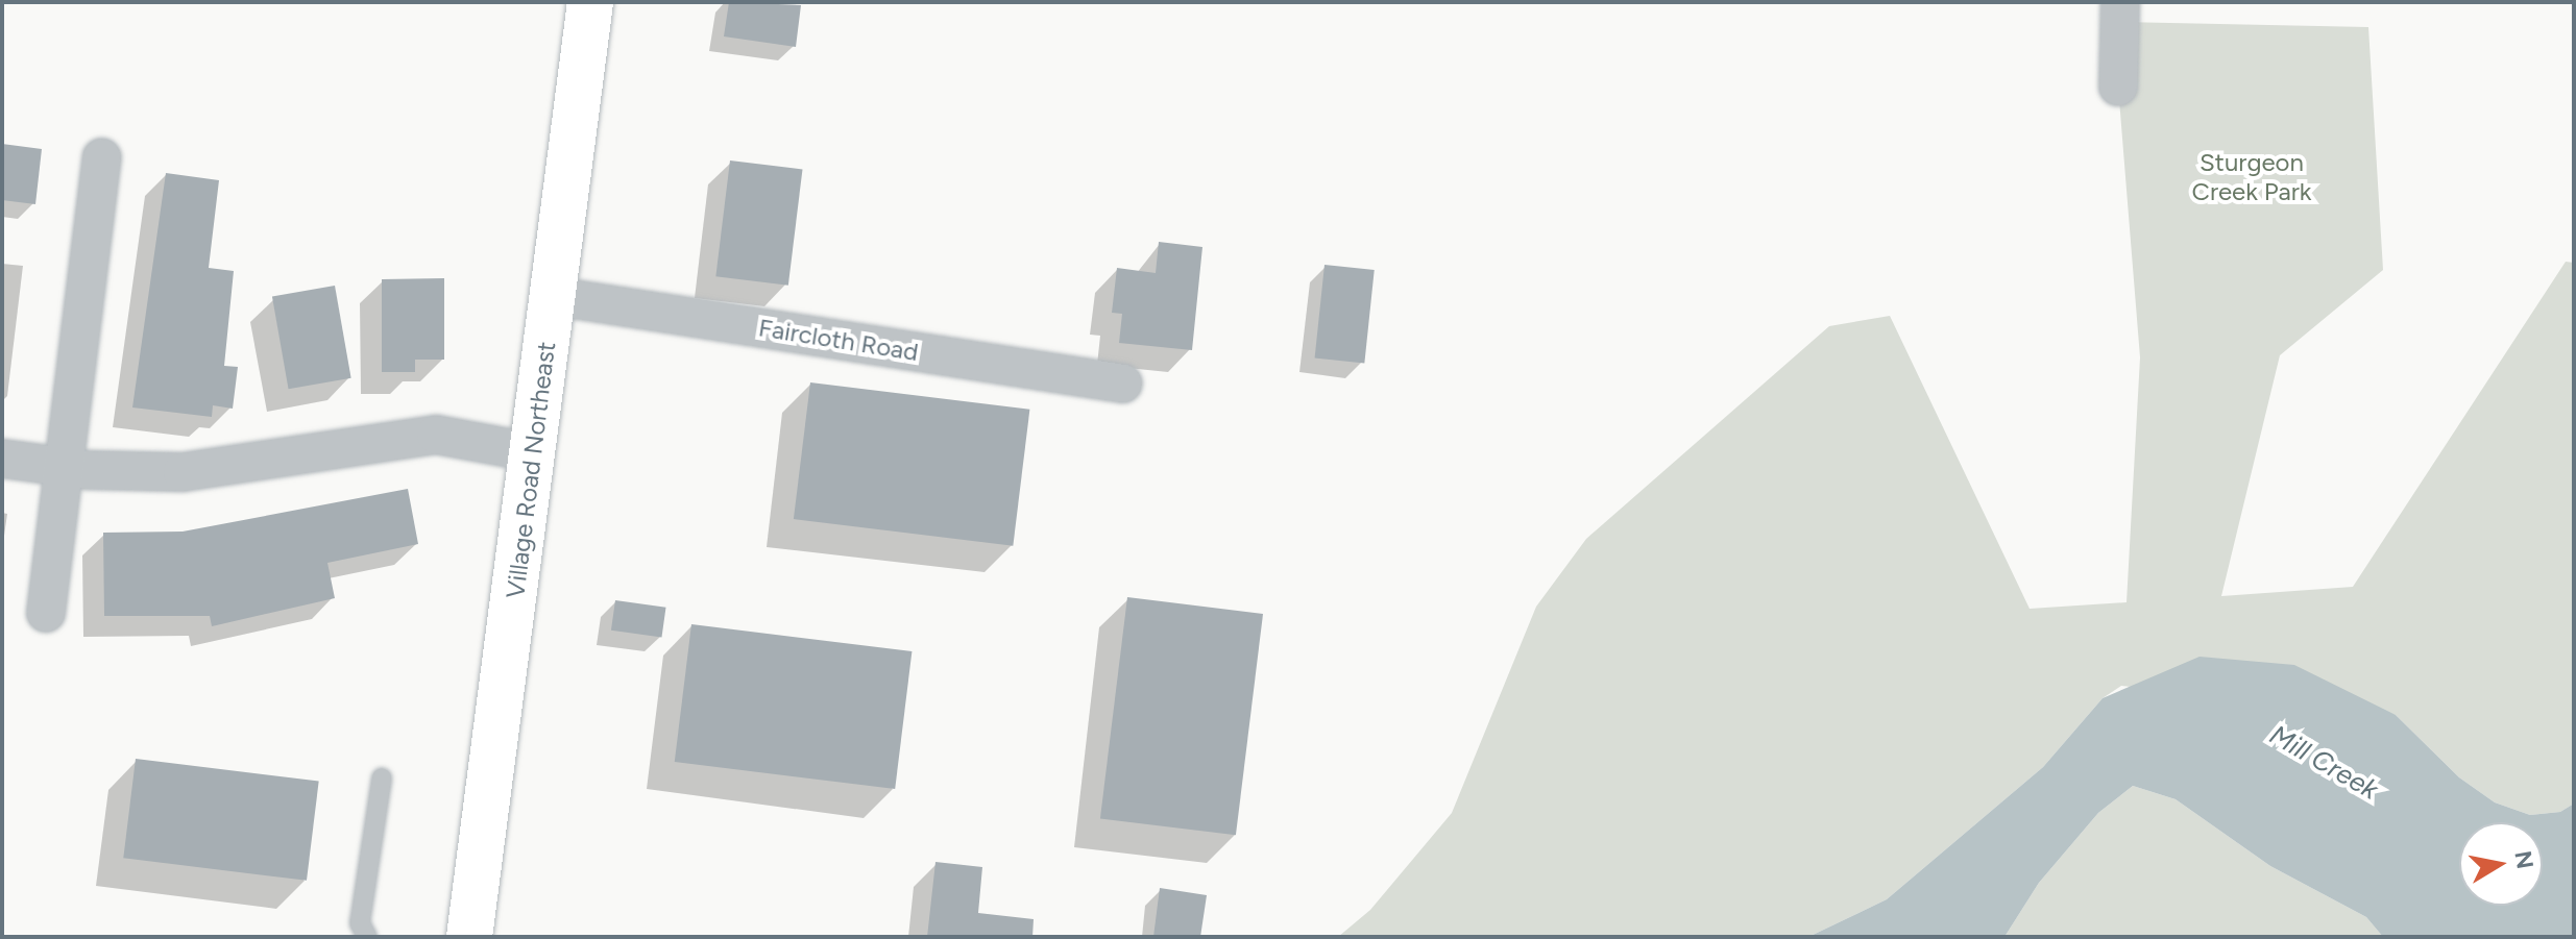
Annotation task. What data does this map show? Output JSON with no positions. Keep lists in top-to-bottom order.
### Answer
{
  "streets": {
    "main road": ["Village Road Northeast"],
    "street": ["Faircloth Road"]
  },
  "crossings": [
    ["Faircloth Road", "Village Road Northeast"]
  ],
  "water": ["Mill Creek"],
  "parks": ["Sturgeon Creek Park"],
  "north": "right"
}
